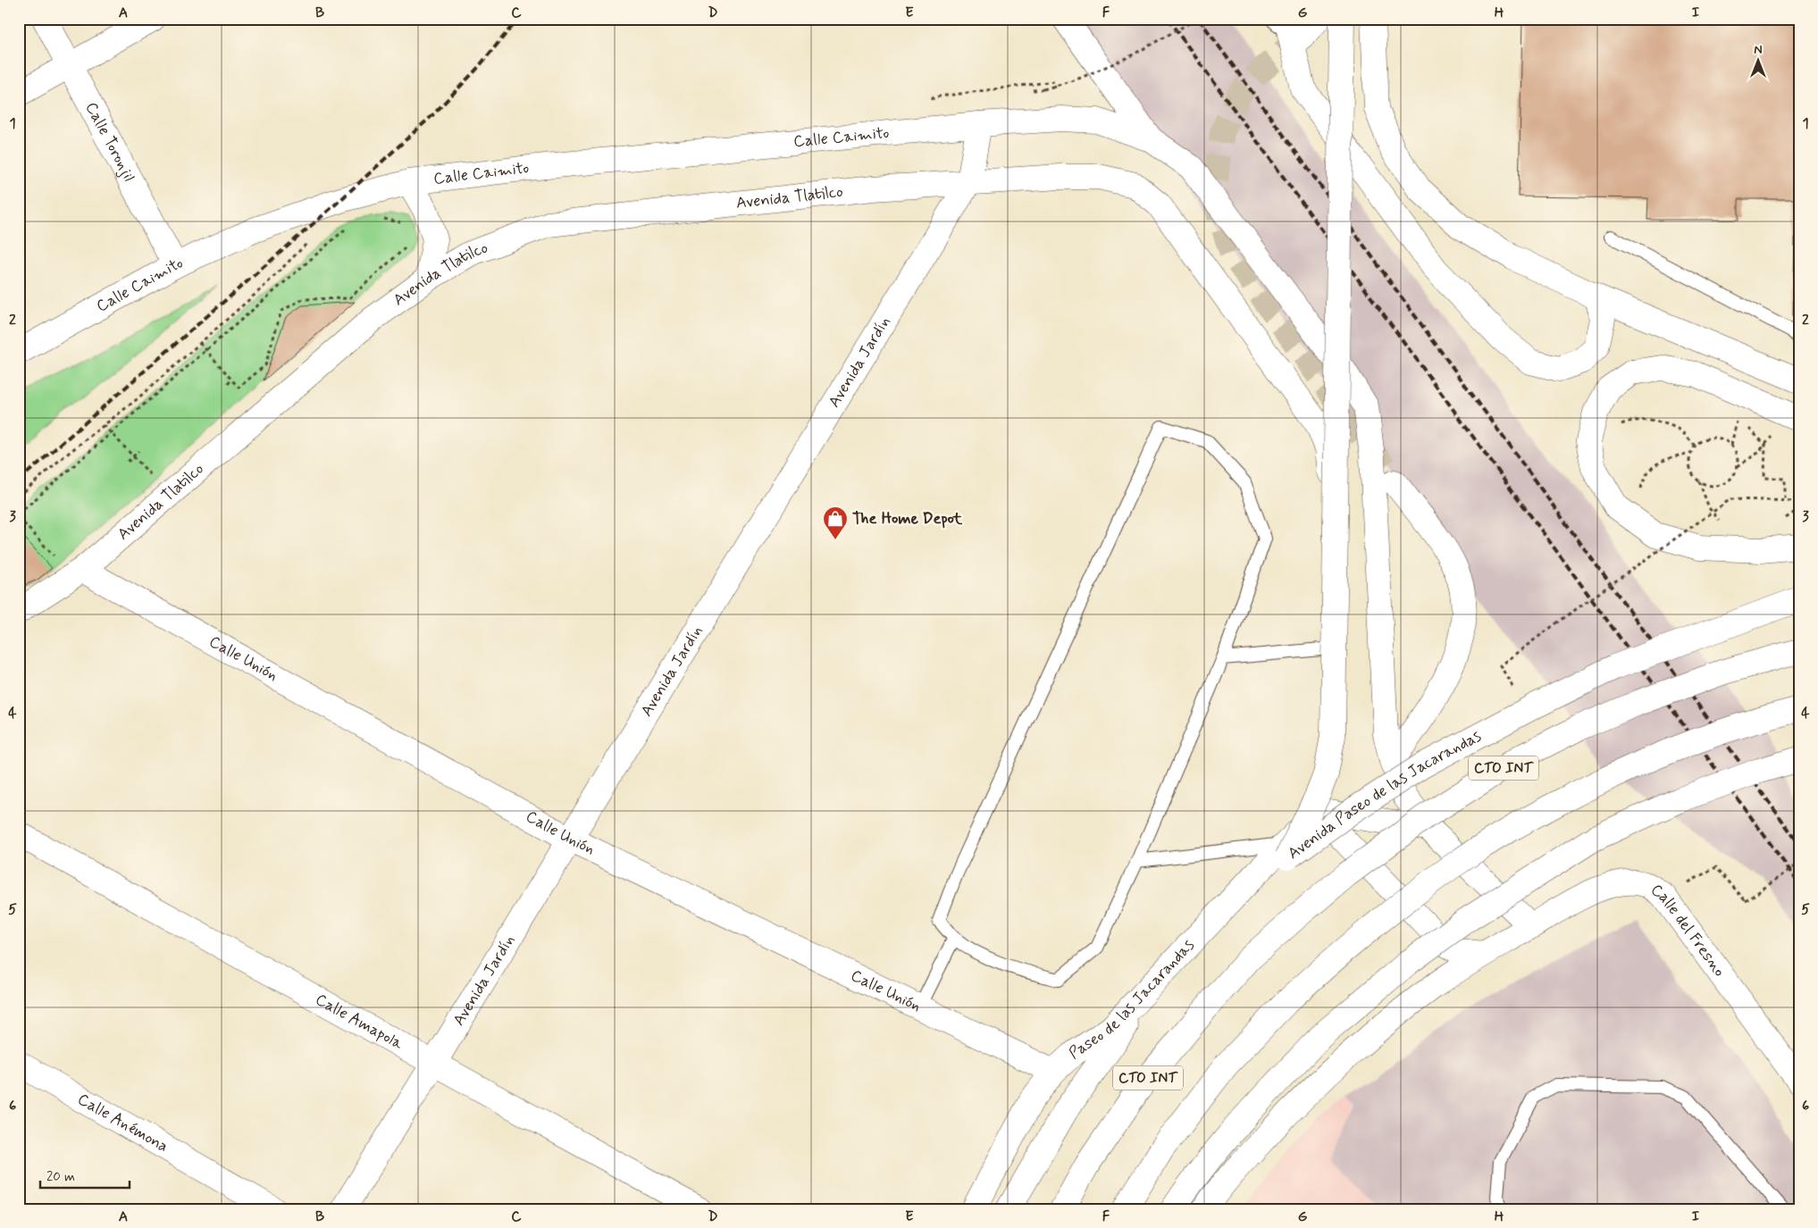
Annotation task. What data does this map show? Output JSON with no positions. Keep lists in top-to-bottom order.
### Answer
{
  "streets": {
    "main road": [
      "Calle Caimito",
      "Calle Toronjil",
      "Avenida Tlatilco",
      "Avenida Jardín",
      "Calle Unión",
      "CTO INT",
      "Avenida Paseo de las Jacarandas",
      "Calle del Fresno",
      "Paseo de las Jacarandas",
      "Calle Amapola",
      "Calle Anémona"
    ]
  },
  "crossings": [
    ["Calle Caimito", "Calle Toronjil"],
    ["Calle Caimito", "Avenida Jardín"],
    ["Avenida Tlatilco", "Avenida Jardín"],
    ["Avenida Tlatilco", "Calle Unión"],
    ["Avenida Tlatilco", "Paseo de las Jacarandas"],
    ["Avenida Jardín", "Calle Unión"],
    ["Avenida Jardín", "Calle Amapola"],
    ["Calle Unión", "Paseo de las Jacarandas"],
    ["Avenida Paseo de las Jacarandas", "Paseo de las Jacarandas"]
  ],
  "places": {
    "shop": ["The Home Depot"]
  },
  "scale_bar": "20 m",
  "north": "top",
  "grid": {
    "columns": [
      "A",
      "B",
      "C",
      "D",
      "E",
      "F",
      "G",
      "H",
      "I"
    ],
    "rows": [
      "1",
      "2",
      "3",
      "4",
      "5",
      "6"
    ]
  }
}
